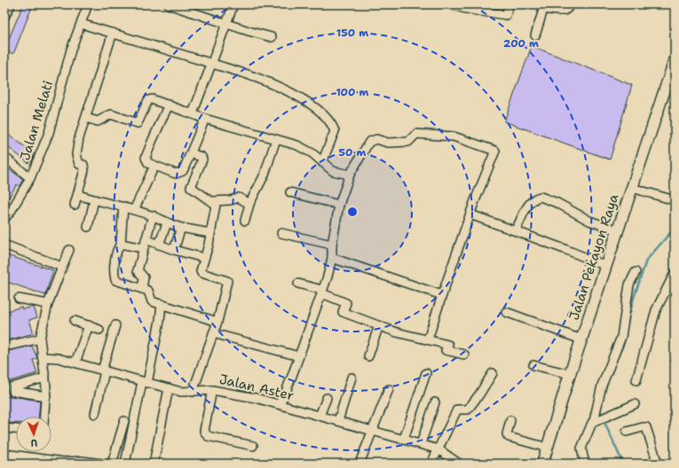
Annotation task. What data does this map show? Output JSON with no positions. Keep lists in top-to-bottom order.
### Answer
{
  "streets": {
    "main road": ["Jalan Pekayon Raya"],
    "street": ["Jalan Melati", "Jalan Aster"]
  },
  "north": "bottom",
  "rings": [
    "150 m",
    "200 m",
    "100 m",
    "50 m"
  ]
}
